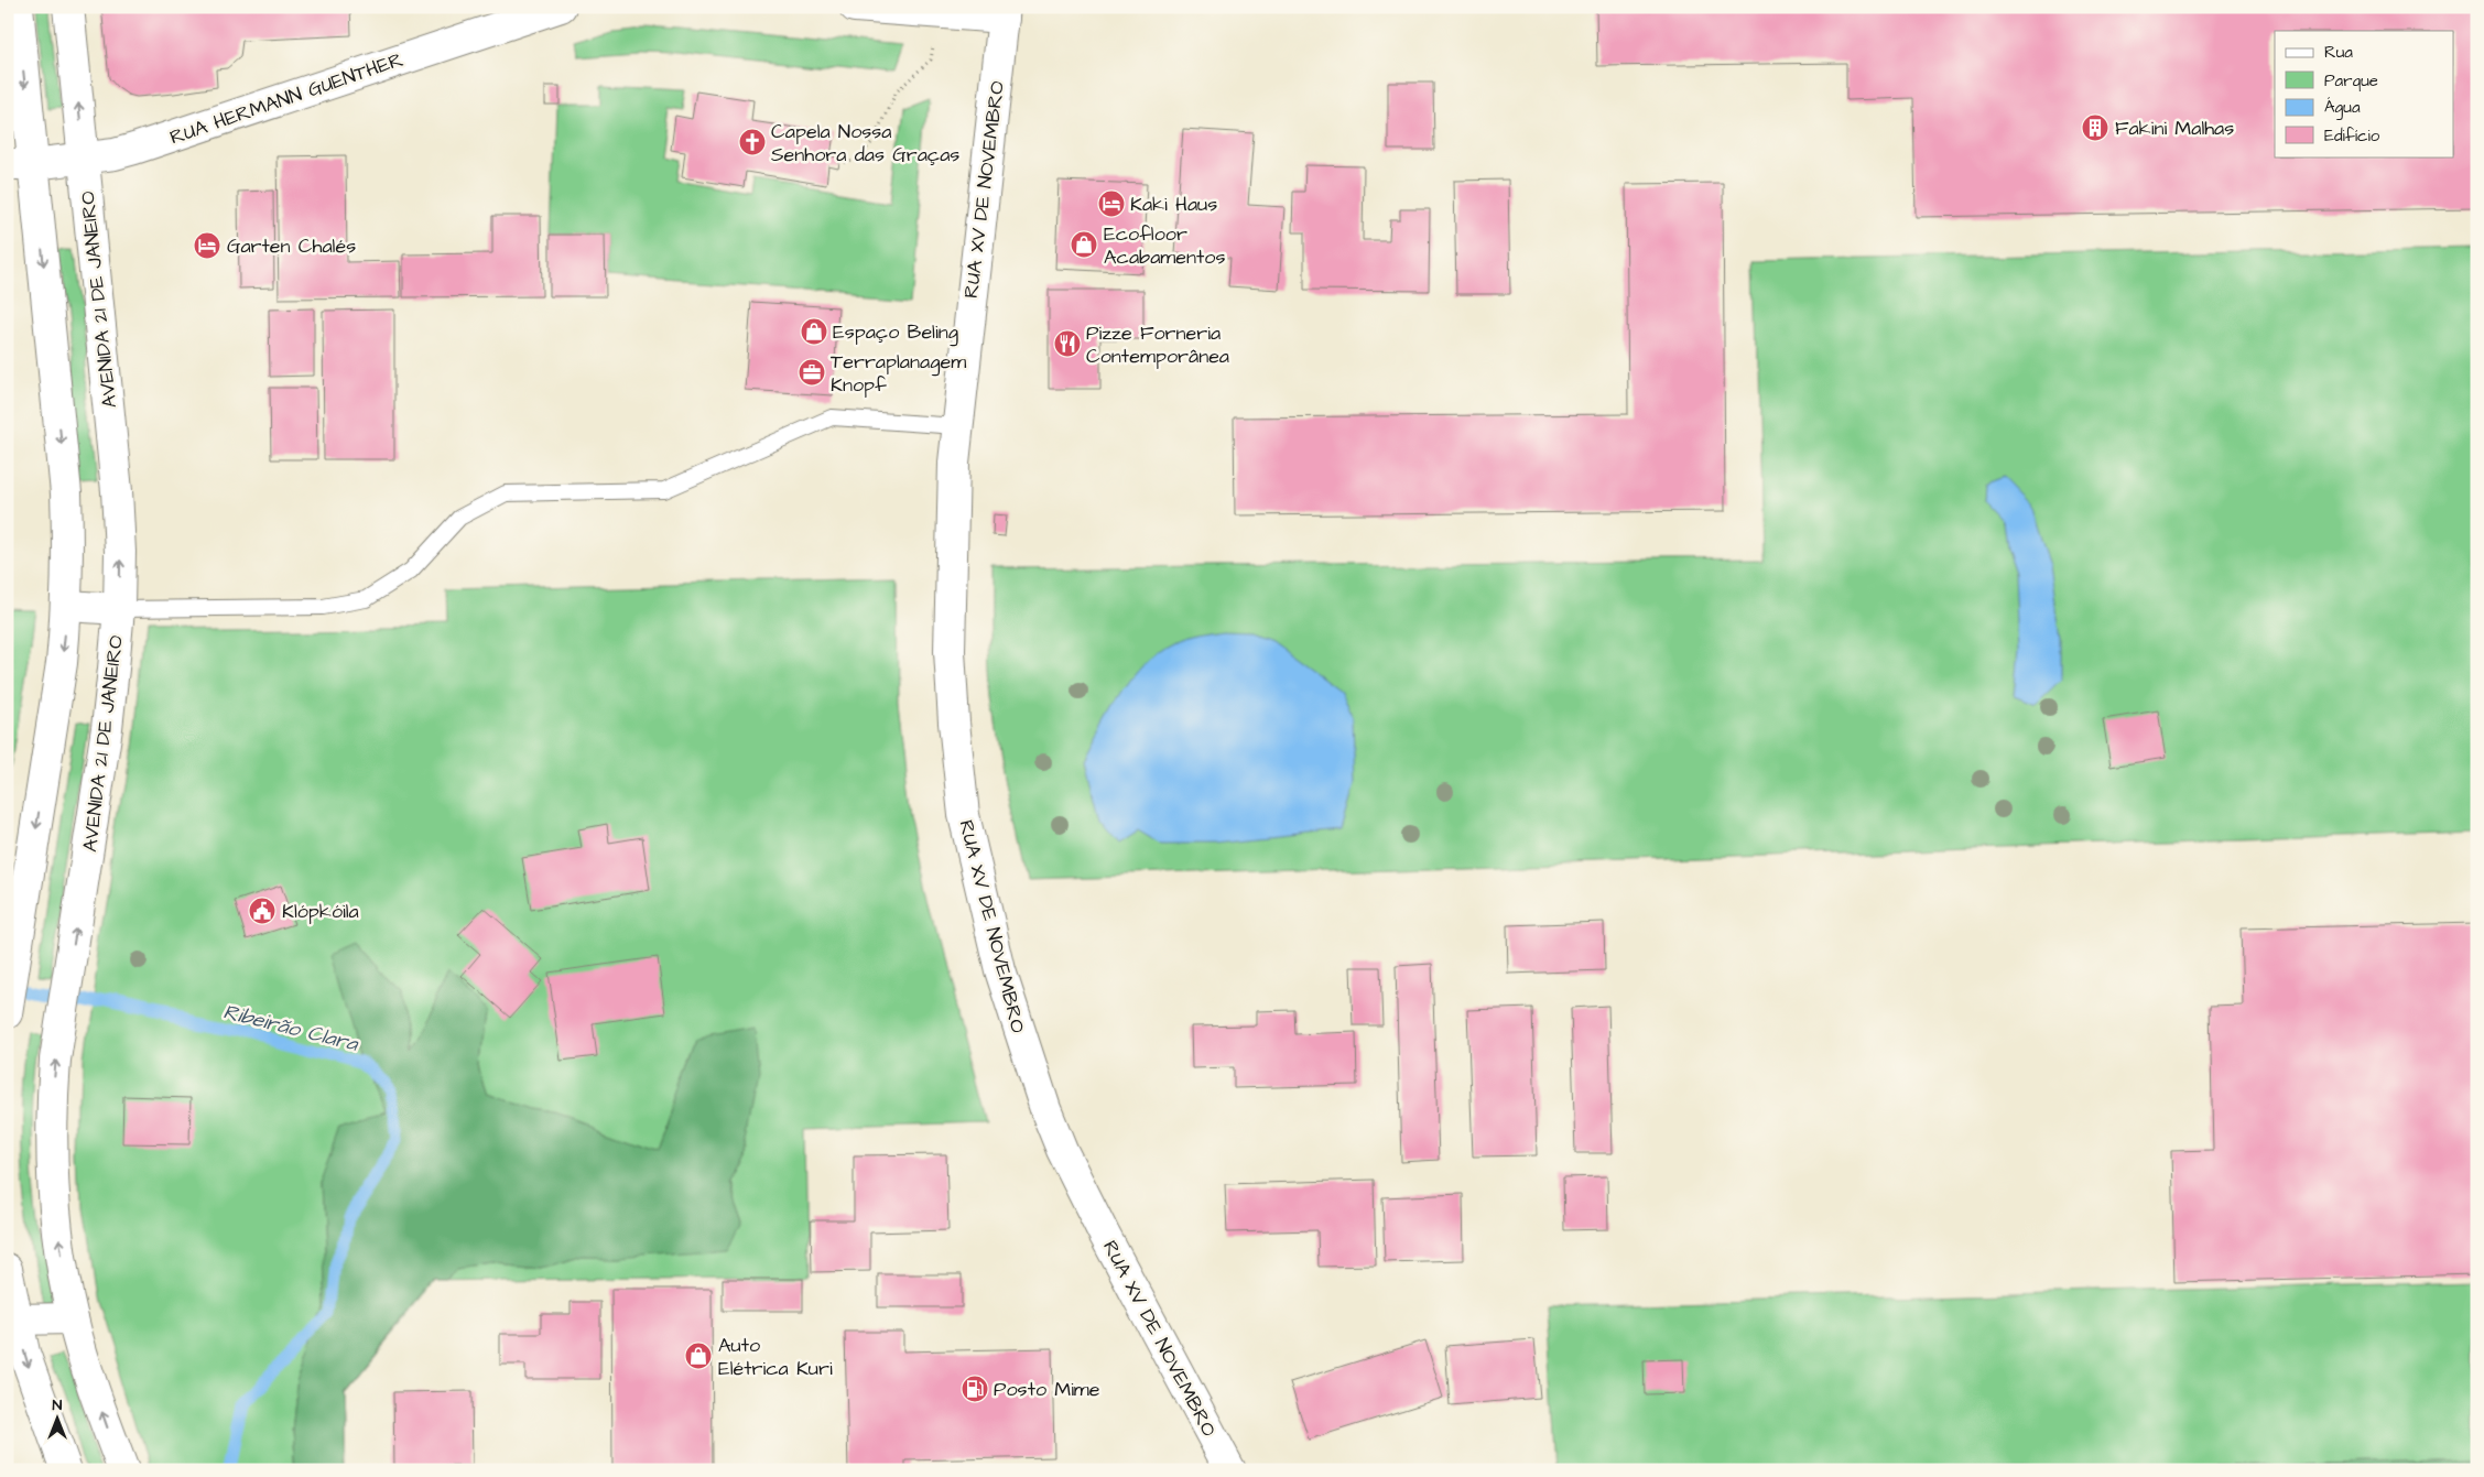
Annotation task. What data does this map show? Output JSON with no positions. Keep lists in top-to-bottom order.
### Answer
{
  "streets": {
    "main road": ["RUA HERMANN GUENTHER", "RUA XV DE NOVEMBRO", "AVENIDA 21 DE JANEIRO"]
  },
  "crossings": [
    ["RUA HERMANN GUENTHER", "AVENIDA 21 DE JANEIRO"]
  ],
  "water": ["Ribeirão Clara"],
  "places": {
    "building": ["Fakini Malhas"],
    "church": ["Capela Nossa Senhora das Graças"],
    "hotel": ["Kaki Haus", "Garten Chalés"],
    "shop": ["Ecofloor Acabamentos", "Espaço Beling", "Auto Elétrica Kuri"],
    "restaurant": ["Pizze Forneria Contemporânea"],
    "office": ["Terraplanagem Knopf"],
    "public building": ["Klópkóila"],
    "fuel station": ["Posto Mime"]
  },
  "legend": [
    "Rua",
    "Parque",
    "Água",
    "Edifício"
  ],
  "north": "top"
}
